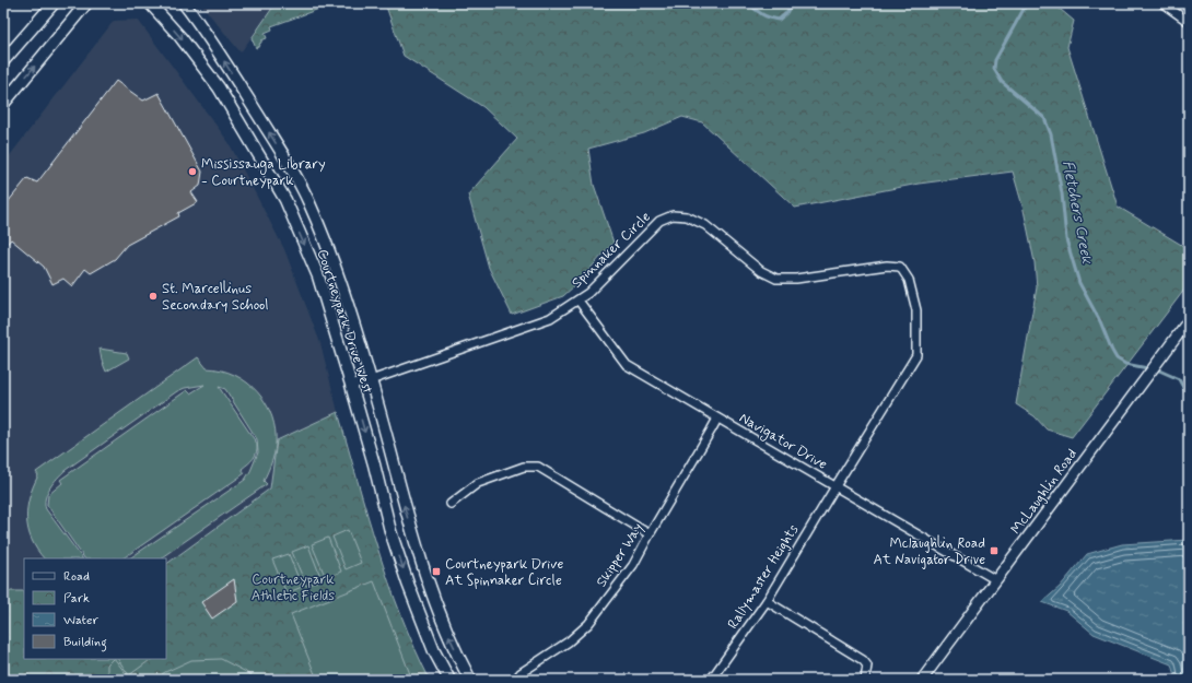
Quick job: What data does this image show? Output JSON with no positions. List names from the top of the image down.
{
  "streets": {
    "main road": ["Courtneypark Drive West"],
    "street": [
      "Spinnaker Circle",
      "Navigator Drive",
      "McLaughlin Road",
      "Skipper Way",
      "Rallymaster Heights"
    ]
  },
  "crossings": [
    ["Spinnaker Circle", "Courtneypark Drive West"],
    ["Spinnaker Circle", "Navigator Drive"],
    ["Spinnaker Circle", "Rallymaster Heights"],
    ["Navigator Drive", "McLaughlin Road"],
    ["Navigator Drive", "Skipper Way"],
    ["Navigator Drive", "Rallymaster Heights"]
  ],
  "water": ["Fletchers Creek"],
  "parks": ["Courtneypark Athletic Fields"],
  "places": {
    "other": ["Mississauga Library - Courtneypark", "St. Marcellinus Secondary School"],
    "transit": ["Mclaughlin Road At Navigator Drive", "Courtneypark Drive At Spinnaker Circle"]
  },
  "legend": [
    "Road",
    "Park",
    "Water",
    "Building"
  ]
}
